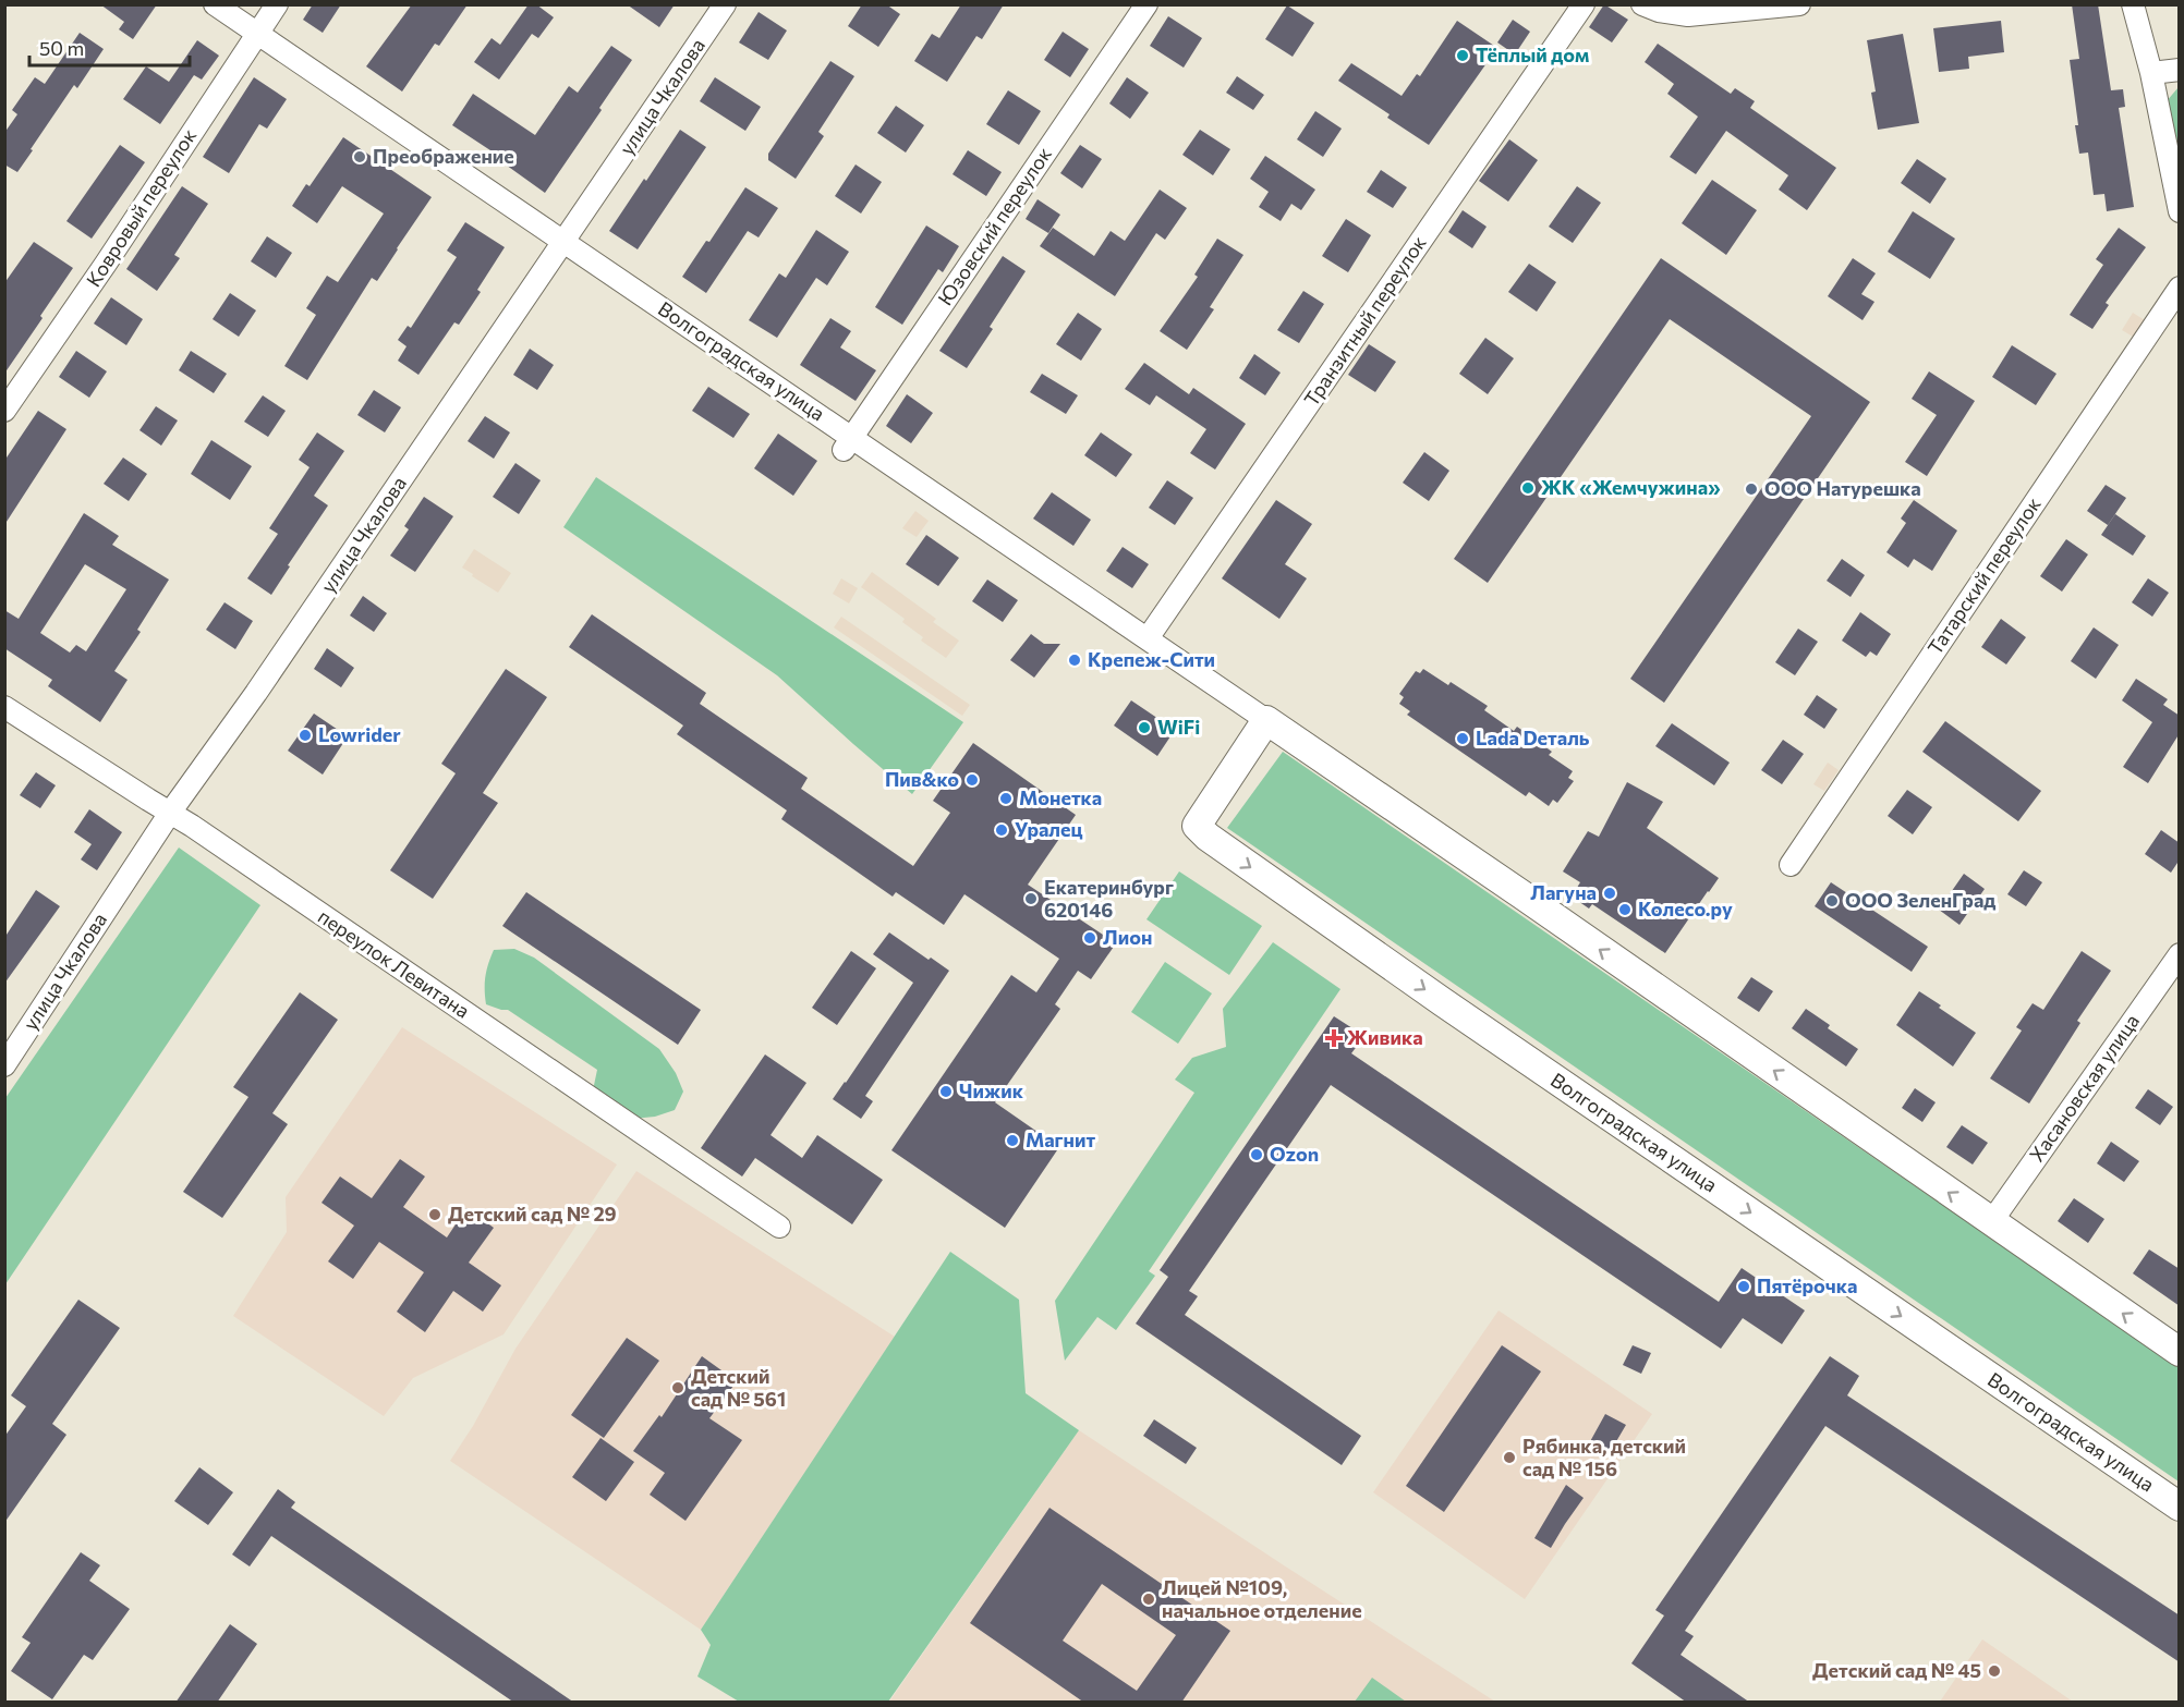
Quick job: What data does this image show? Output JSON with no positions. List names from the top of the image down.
{
  "streets": {
    "street": [
      "улица Чкалова",
      "Ковровый переулок",
      "Юзовский переулок",
      "Транзитный переулок",
      "Волгоградская улица",
      "Татарский переулок",
      "переулок Левитана",
      "Хасановская улица"
    ]
  },
  "crossings": [
    ["улица Чкалова", "Волгоградская улица"],
    ["улица Чкалова", "переулок Левитана"],
    ["Ковровый переулок", "Волгоградская улица"],
    ["Юзовский переулок", "Волгоградская улица"],
    ["Транзитный переулок", "Волгоградская улица"],
    ["Волгоградская улица", "Хасановская улица"]
  ],
  "places": {
    "other": [
      "Тёплый дом",
      "Преображение",
      "ЖК «Жемчужина»",
      "ООО Натурешка",
      "Крепеж-Сити",
      "WiFi",
      "Lowrider",
      "Lada Dеталь",
      "Пив&ко",
      "Монетка",
      "Уралец",
      "Лагуна",
      "Екатеринбург 620146",
      "ООО ЗеленГрад",
      "Колесо.ру",
      "Лион",
      "Чижик",
      "Магнит",
      "Ozon",
      "Детский сад № 29",
      "Пятёрочка",
      "Детский сад № 561",
      "Рябинка, детский сад № 156",
      "Лицей №109, начальное отделение",
      "Детский сад № 45"
    ],
    "health": ["Живика"]
  },
  "scale_bar": "50 m"
}
